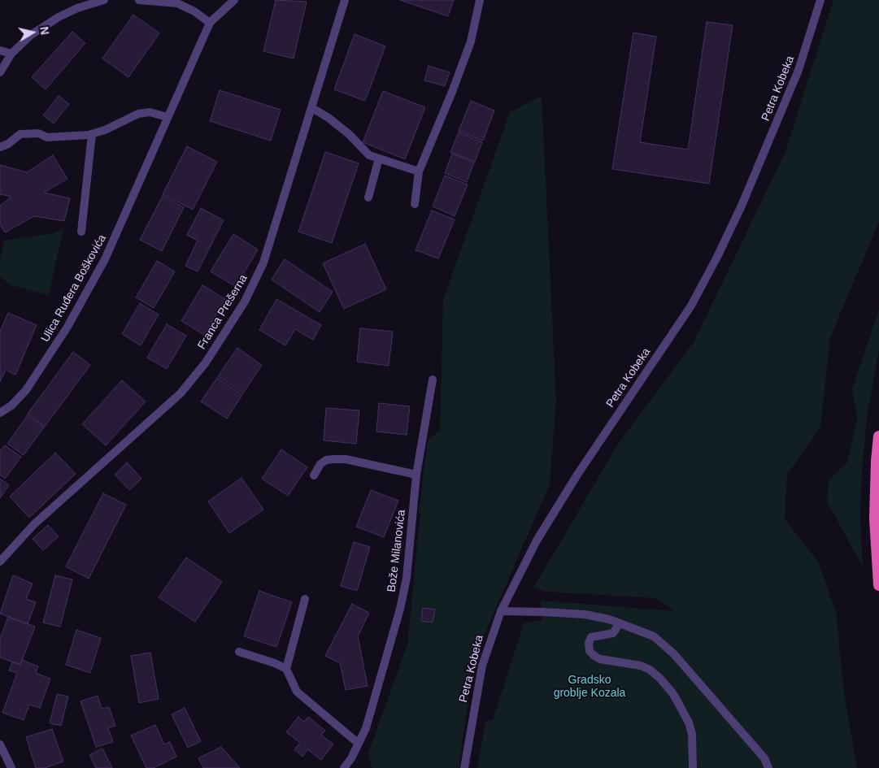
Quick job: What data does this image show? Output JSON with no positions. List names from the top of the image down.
{
  "streets": {
    "street": [
      "Petra Kobeka",
      "Ulica Ruđera Boškovića",
      "Franca Prešerna",
      "Bože Milanovića"
    ]
  },
  "parks": ["Gradsko groblje Kozala"],
  "north": "right"
}
